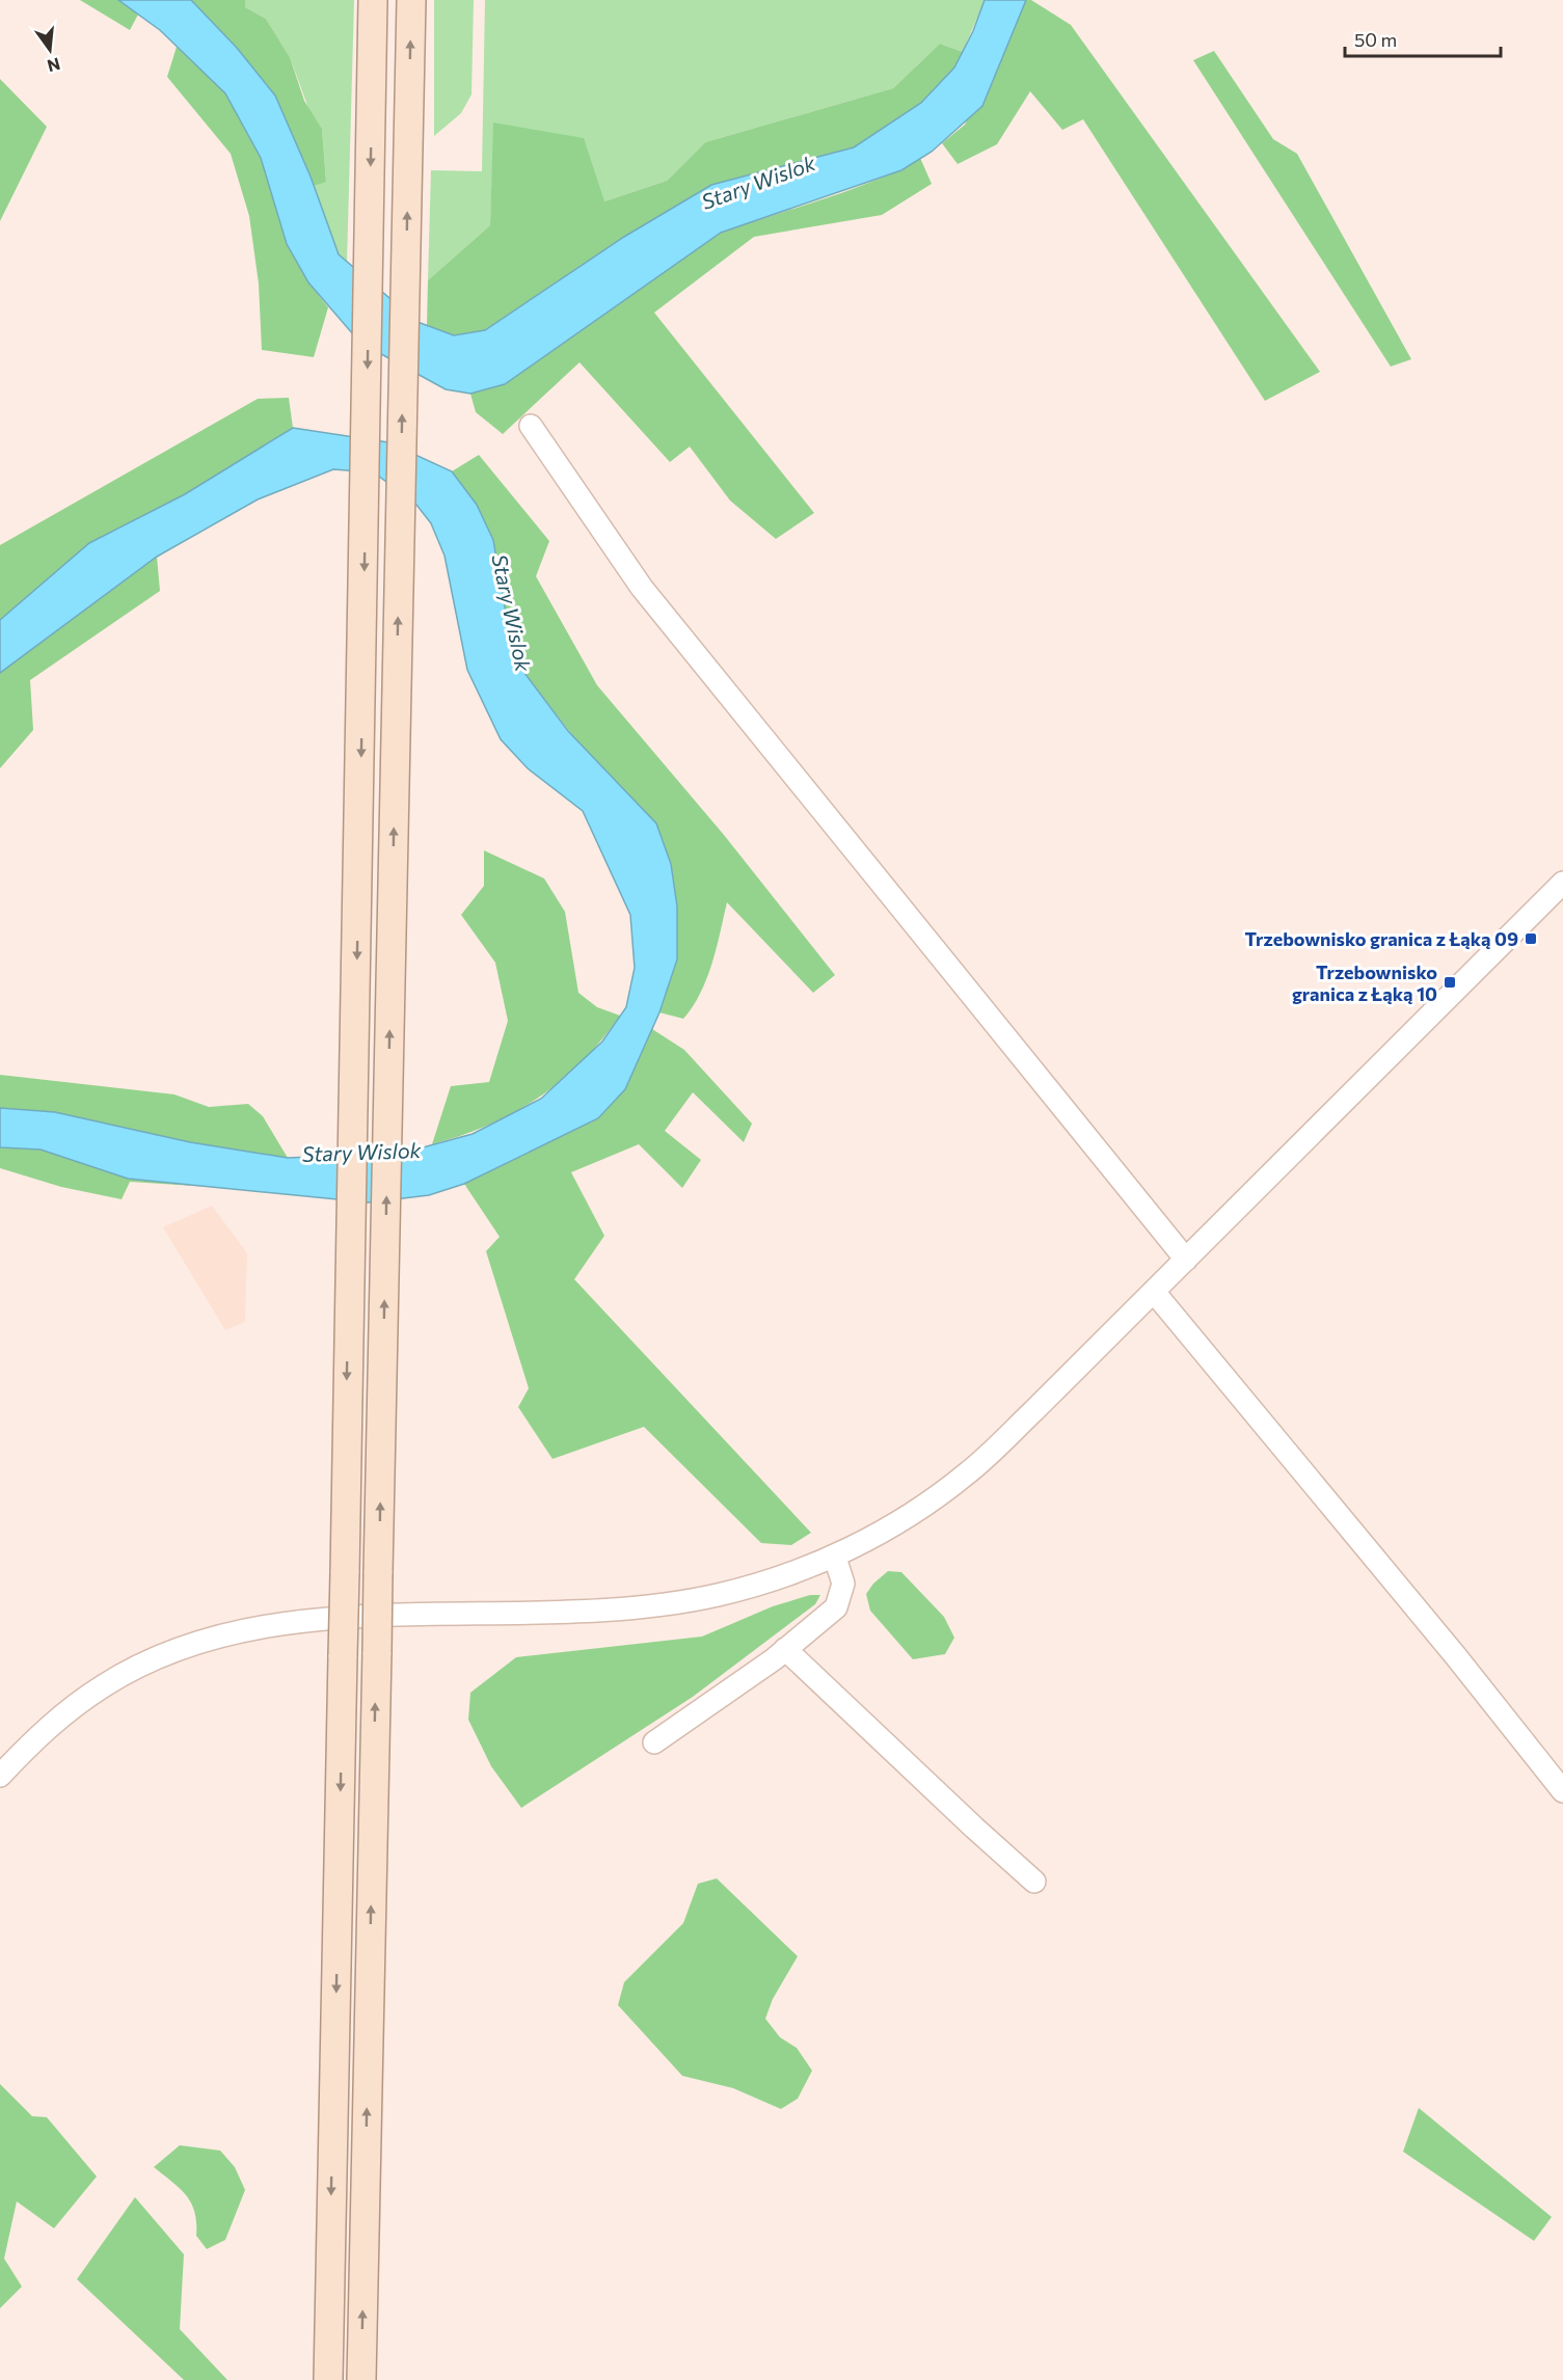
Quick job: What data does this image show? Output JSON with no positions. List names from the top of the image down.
{
  "water": ["Stary Wislok"],
  "places": {
    "transit": ["Trzebownisko granica z Łąką 09", "Trzebownisko granica z Łąką 10"]
  },
  "scale_bar": "50 m",
  "north": "bottom"
}
